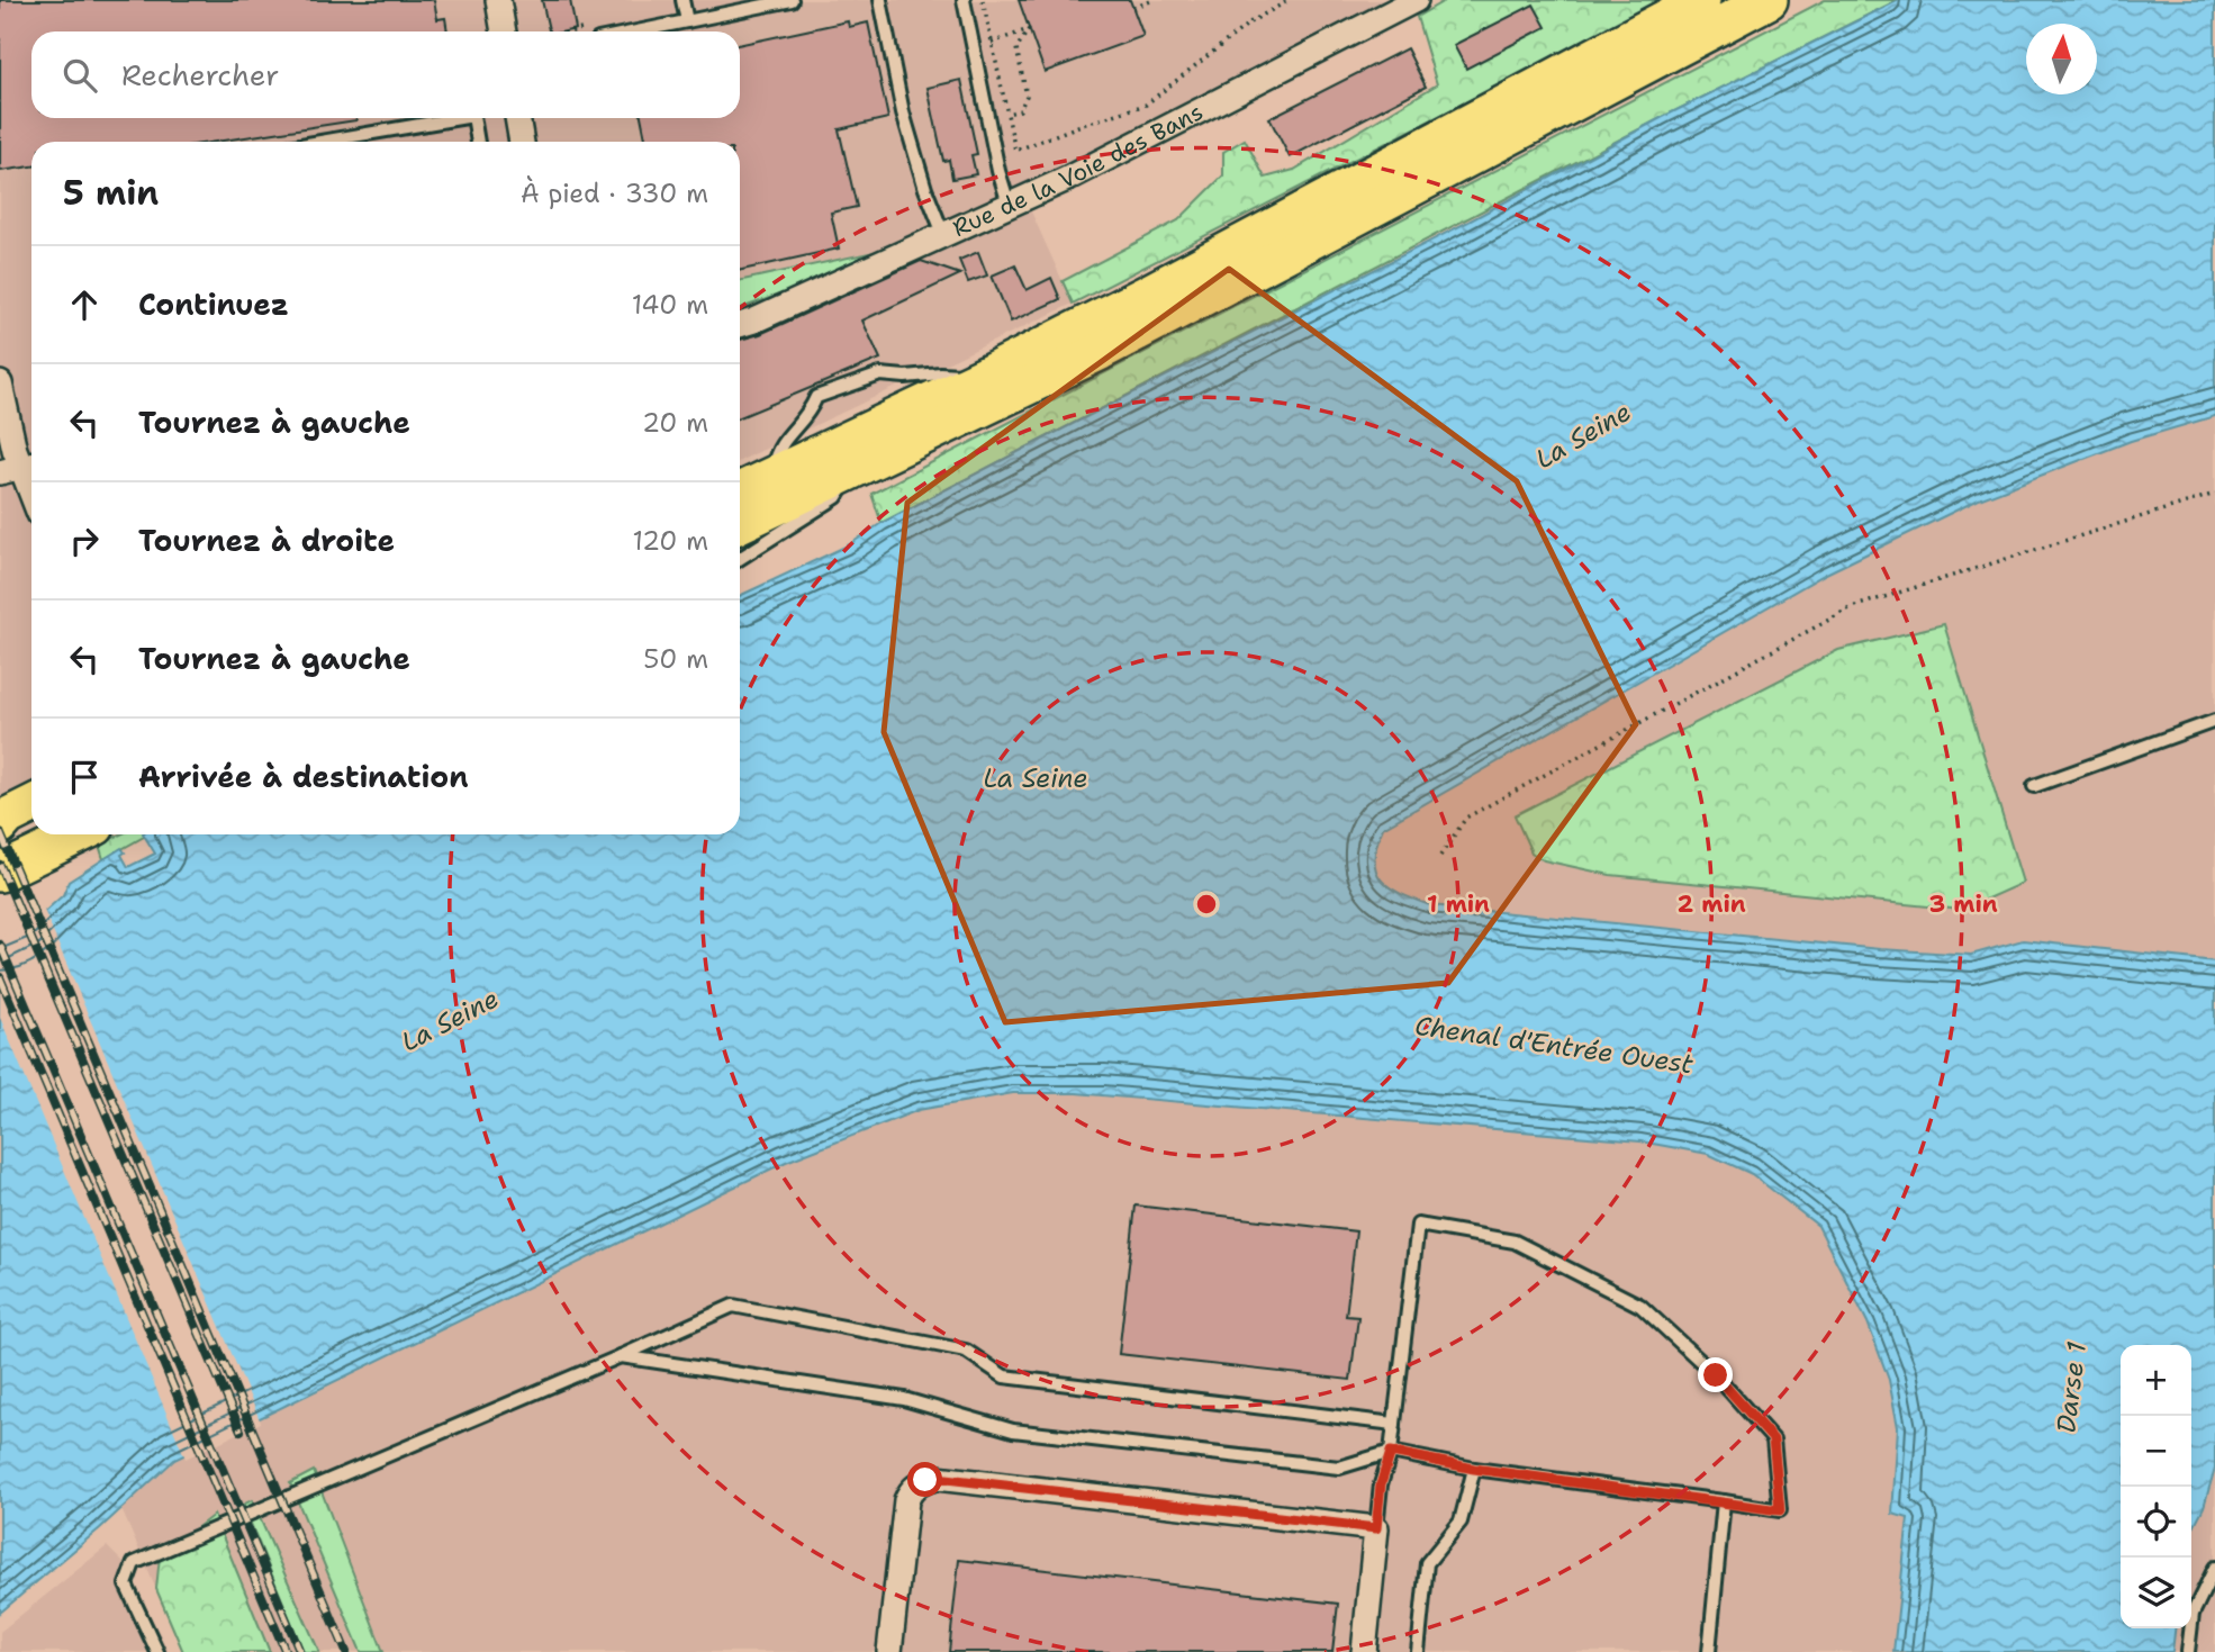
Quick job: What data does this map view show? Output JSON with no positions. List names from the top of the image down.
{
  "streets": {
    "street": ["Rue de la Voie des Bans"]
  },
  "water": ["La Seine", "Chenal d'Entrée Ouest", "Darse 1"],
  "north": "top",
  "page": {
    "search": "Rechercher",
    "heading": ["5 min", "À pied · 330 m"],
    "list": [
      ["Continuez", "140 m"],
      ["Tournez à gauche", "20 m"],
      ["Tournez à droite", "120 m"],
      ["Tournez à gauche", "50 m"],
      "Arrivée à destination"
    ],
    "map_buttons": ["+", "−"]
  },
  "rings": ["1 min", "2 min", "3 min"]
}
